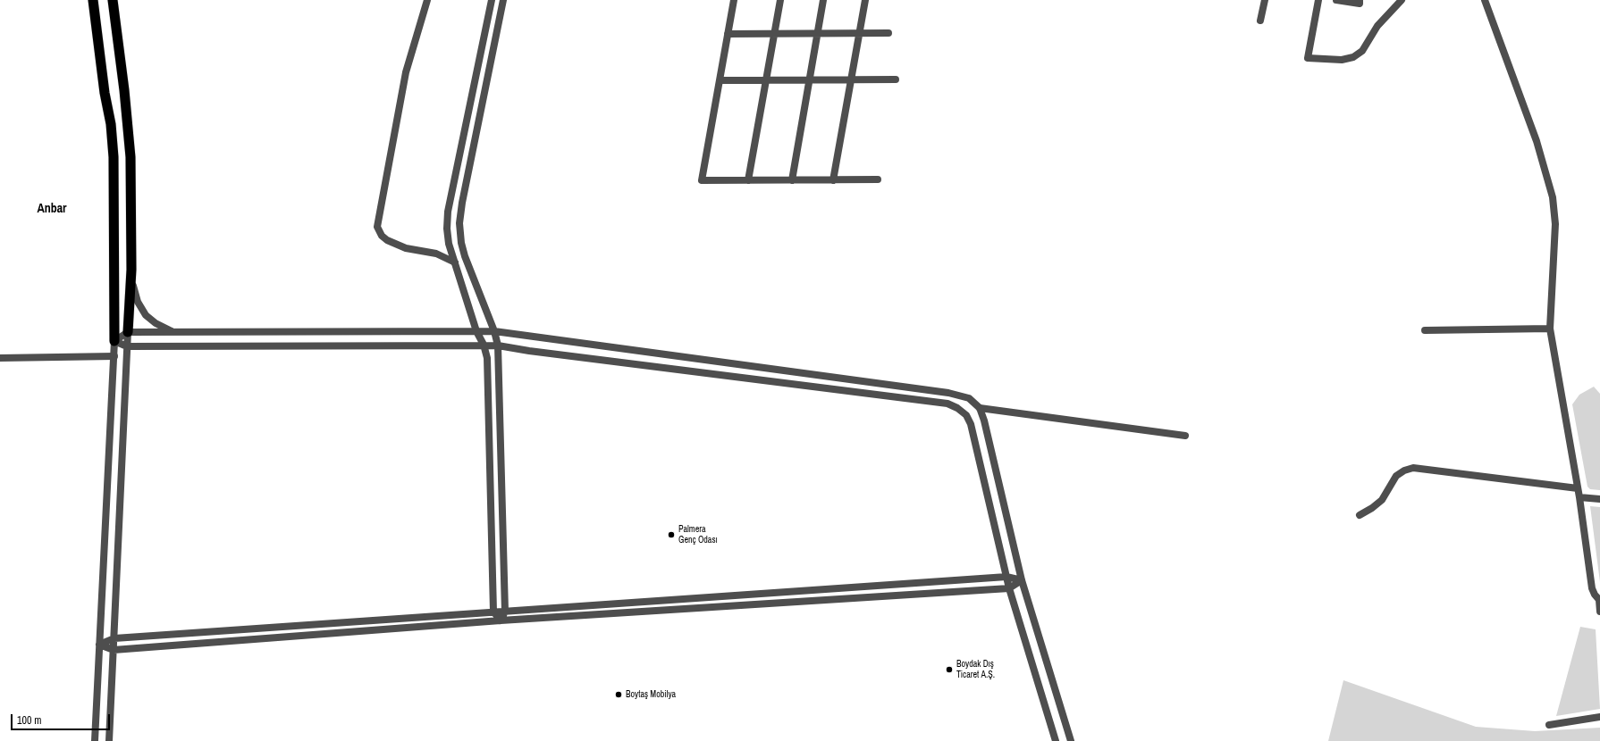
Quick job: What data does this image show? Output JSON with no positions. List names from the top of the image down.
{
  "districts": ["Anbar"],
  "places": ["Palmera Genç Odası", "Boydak Dış Ticaret A.Ş.", "Boytaş Mobilya"],
  "scale_bar": "100 m"
}
